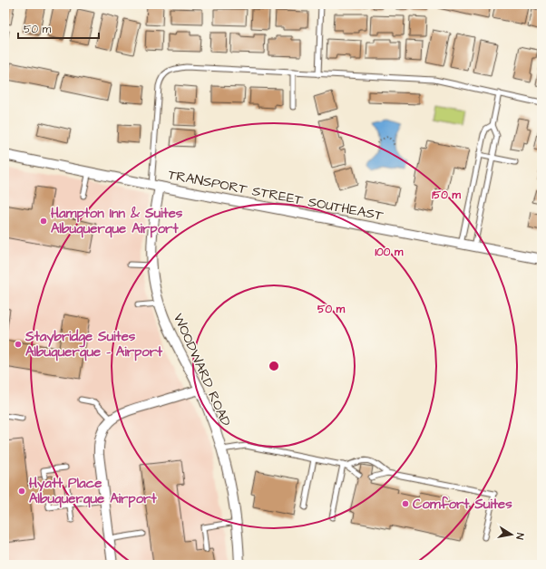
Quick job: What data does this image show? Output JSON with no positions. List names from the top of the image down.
{
  "streets": {
    "street": ["TRANSPORT STREET SOUTHEAST", "WOODWARD ROAD"]
  },
  "crossings": [
    ["TRANSPORT STREET SOUTHEAST", "WOODWARD ROAD"]
  ],
  "places": [
    "Hampton Inn & Suites Albuquerque Airport",
    "Staybridge Suites Albuquerque - Airport",
    "Hyatt Place Albuquerque Airport",
    "Comfort Suites"
  ],
  "scale_bar": "50 m",
  "north": "right",
  "rings": ["150 m", "100 m", "50 m"]
}
